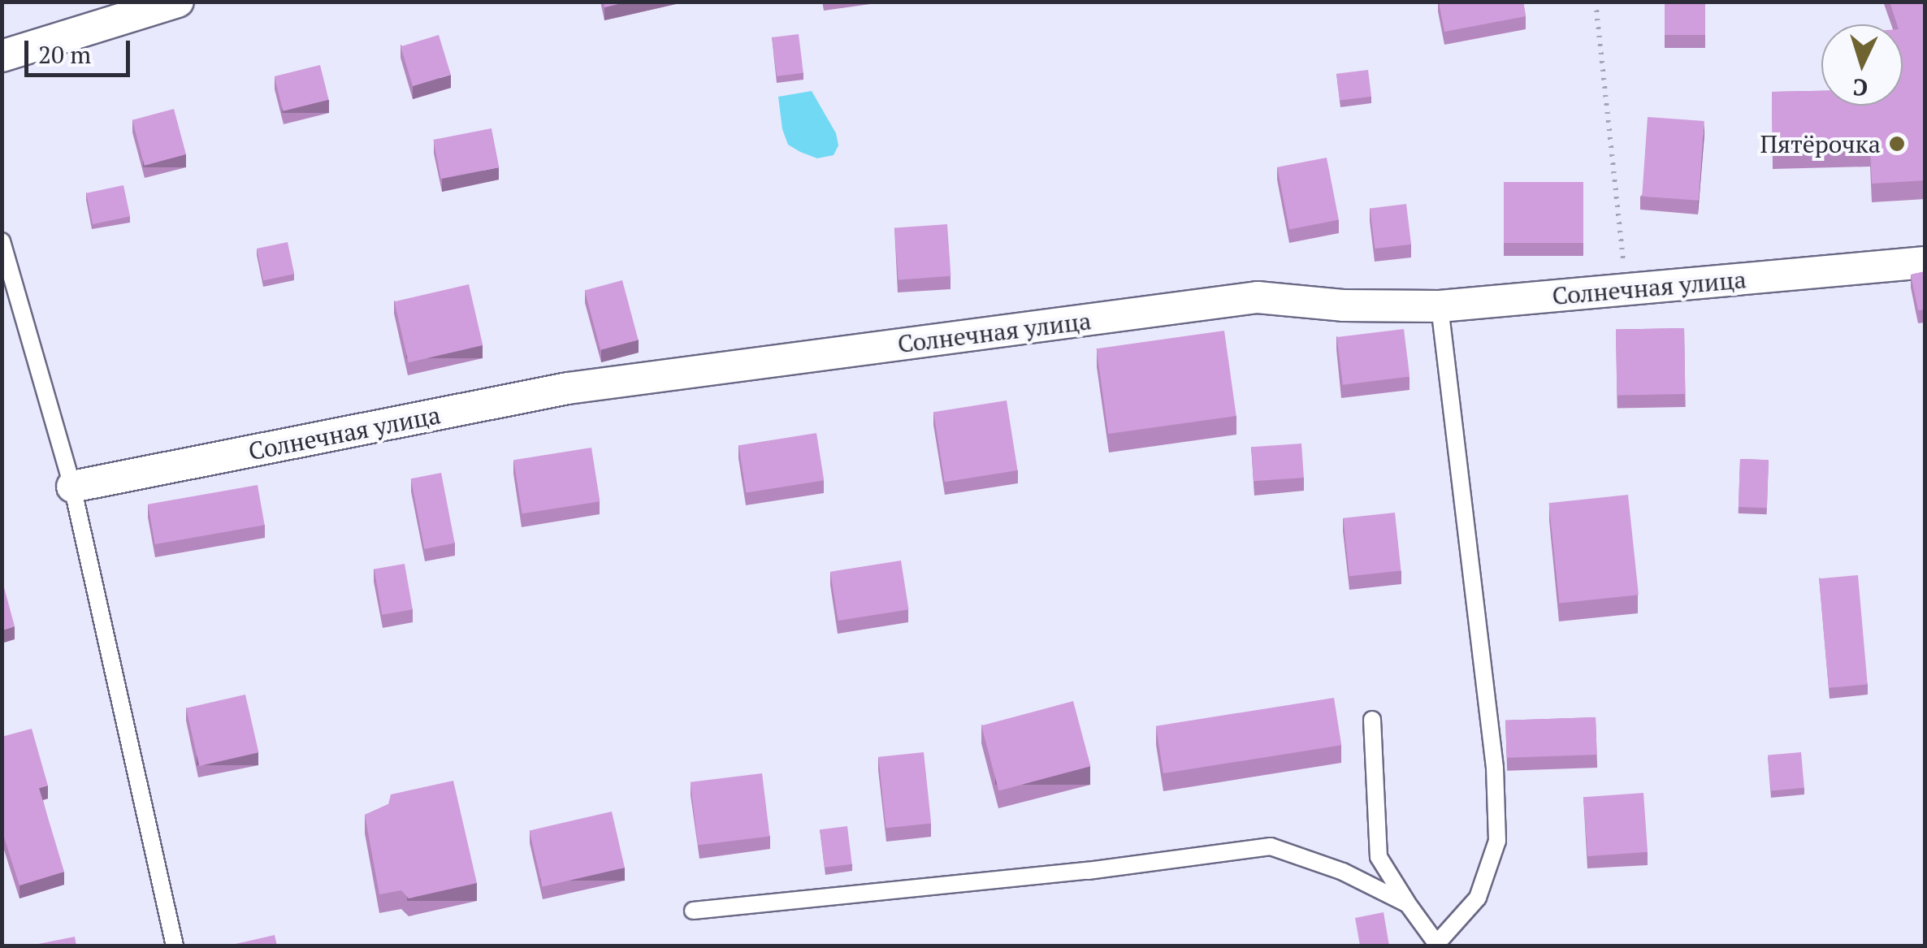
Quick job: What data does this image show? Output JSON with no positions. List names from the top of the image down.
{
  "streets": {
    "street": ["Солнечная улица"]
  },
  "places": ["Пятёрочка"],
  "scale_bar": "20 m",
  "north": "bottom"
}
